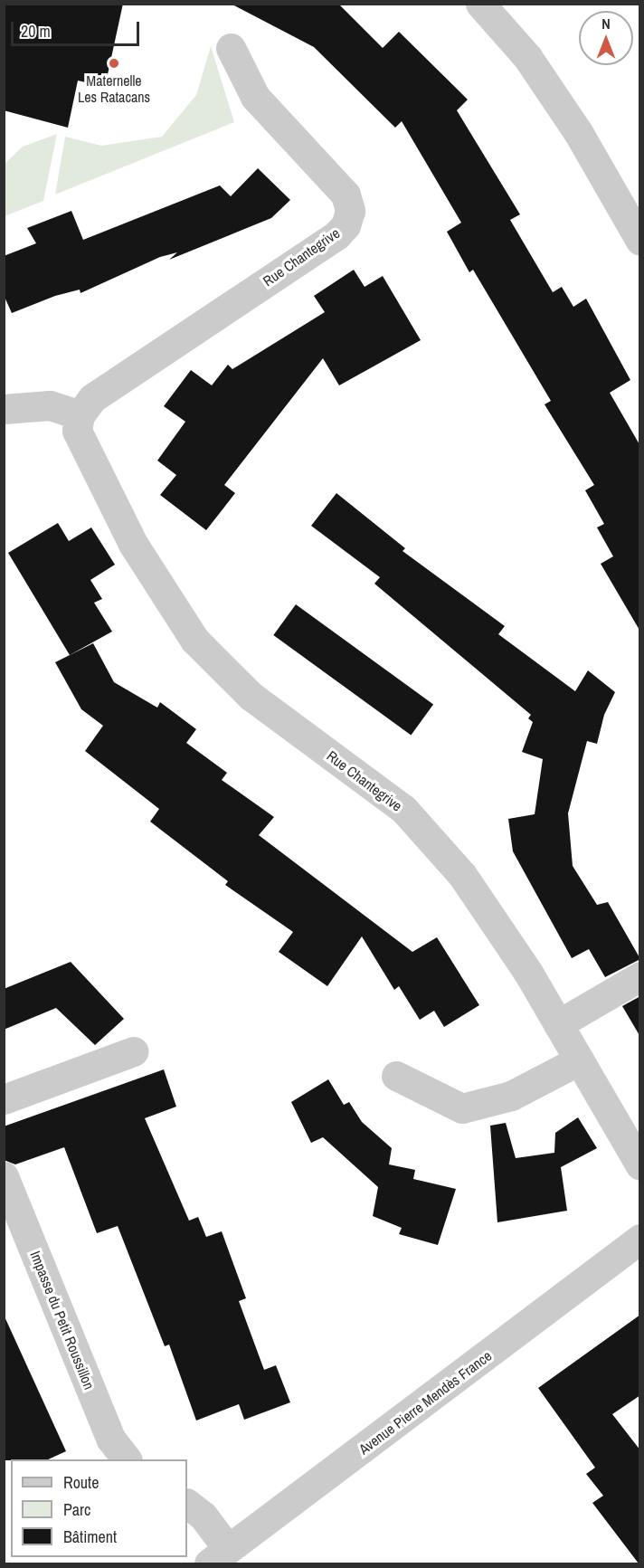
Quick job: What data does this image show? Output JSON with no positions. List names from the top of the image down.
{
  "streets": {
    "street": ["Rue Chantegrive", "Impasse du Petit Roussillon", "Avenue Pierre Mendès France"]
  },
  "places": ["Maternelle Les Ratacans"],
  "legend": ["Route", "Parc", "Bâtiment"],
  "scale_bar": "20 m",
  "north": "top"
}
